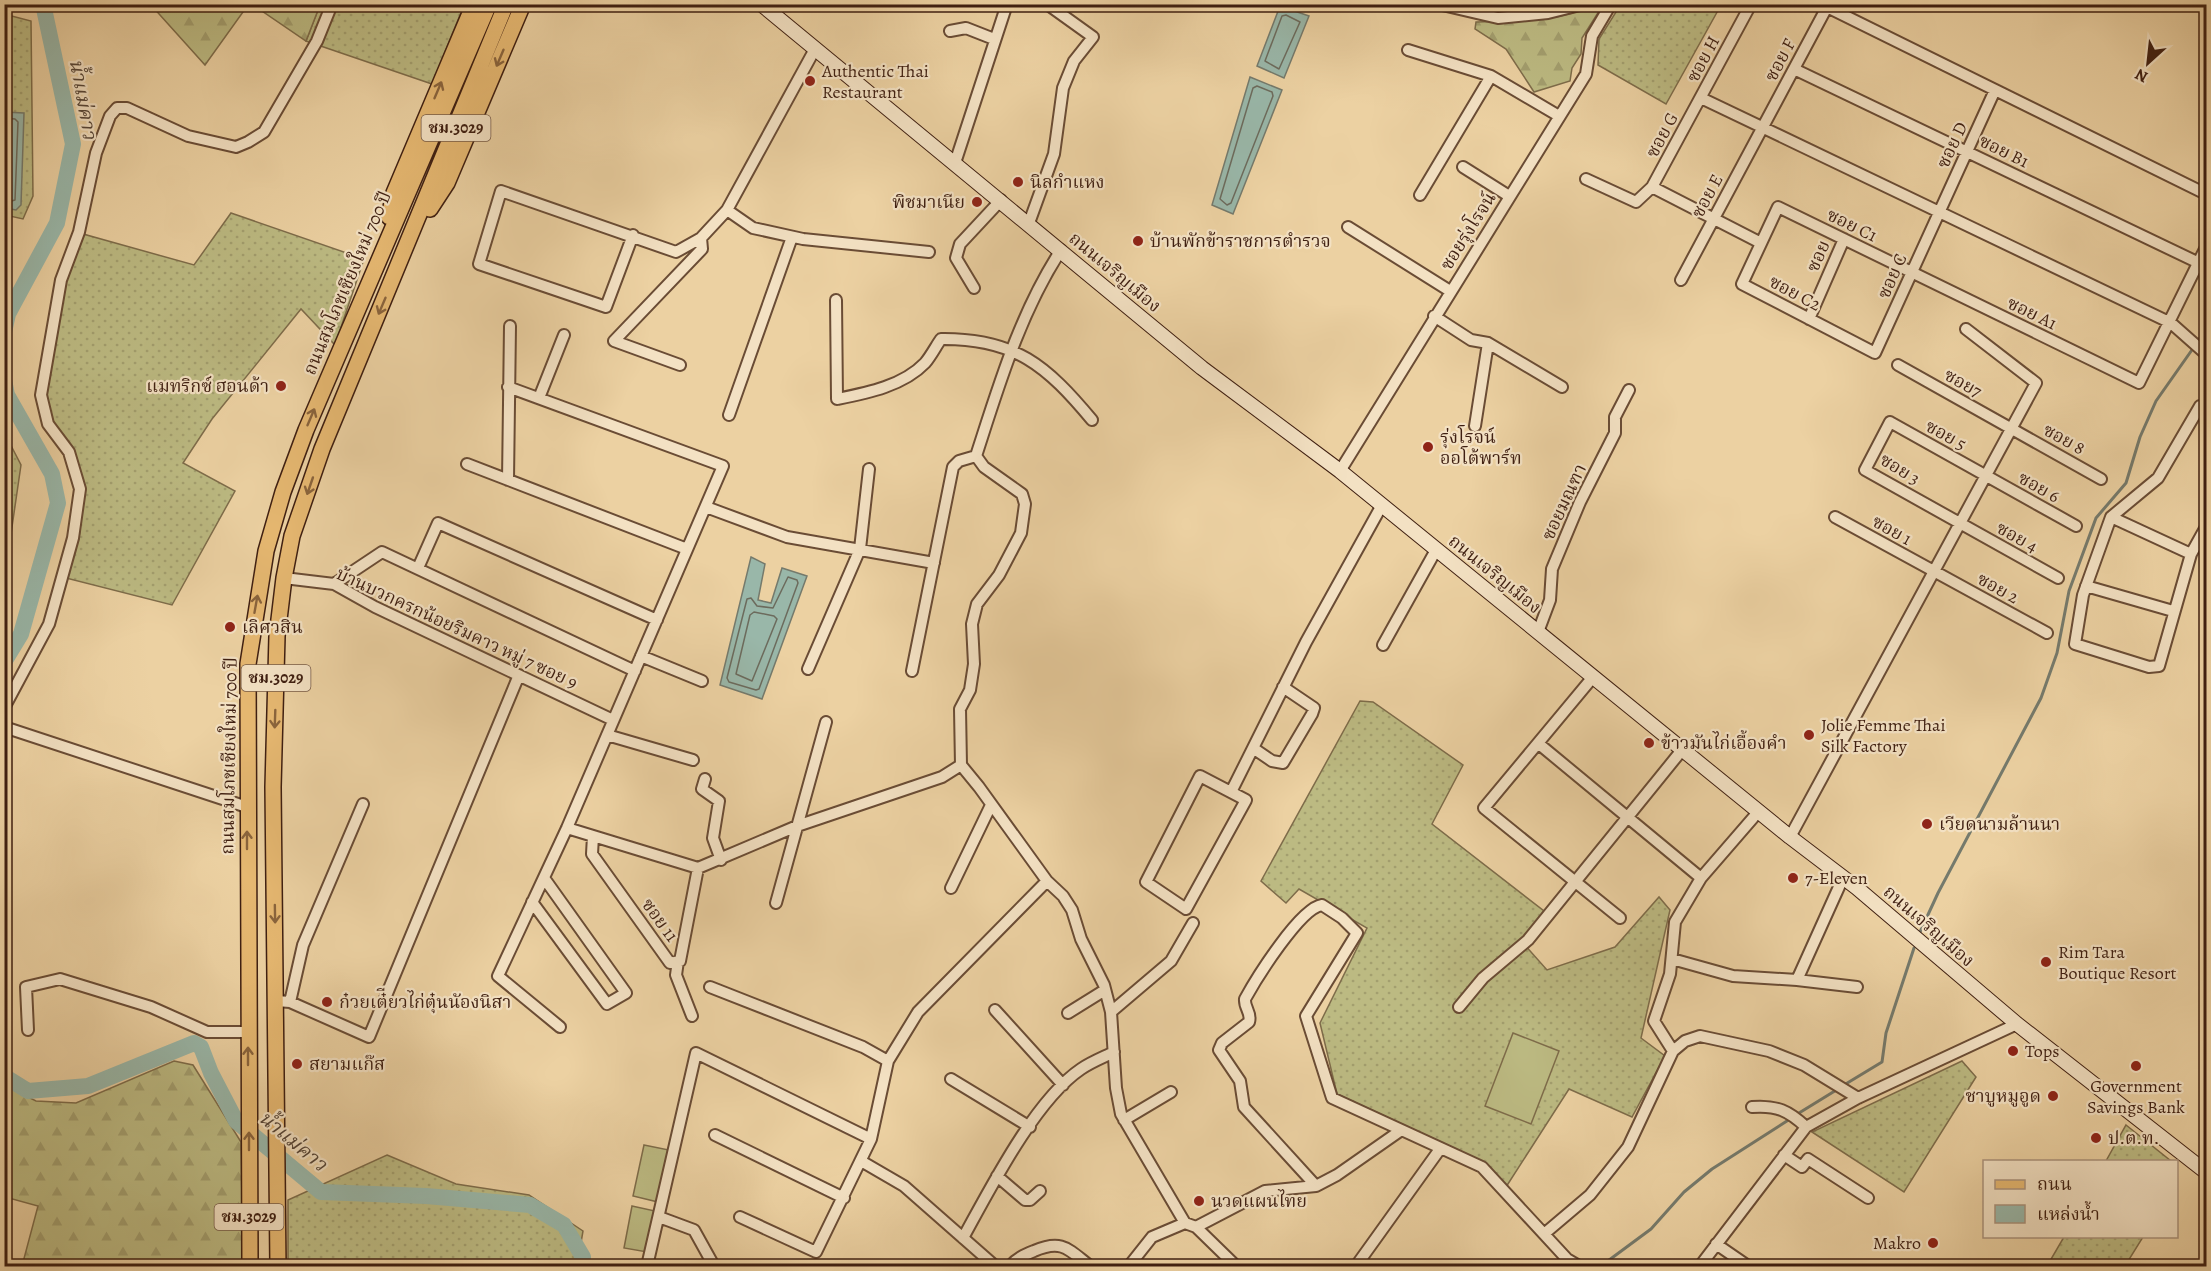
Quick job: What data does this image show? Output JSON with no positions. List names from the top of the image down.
{
  "streets": {
    "main road": ["ชม.3029", "ถนนเจริญเมือง", "ถนนสมโภชเชียงใหม่ 700 ปี"],
    "street": [
      "ซอย H",
      "ซอย F",
      "ซอย G",
      "ซอย D",
      "ซอย B1",
      "ซอย E",
      "ซอย C1",
      "ซอยรุ่งโรจน์",
      "ซอย",
      "ซอย C",
      "ซอย C2",
      "ซอย A1",
      "ซอย7",
      "ซอย 5",
      "ซอย 8",
      "ซอย 3",
      "ซอย 6",
      "ซอยมณฑา",
      "ซอย 1",
      "ซอย 4",
      "ซอย 2",
      "บ้านบวกครกน้อยริมคาว หมู่ 7 ซอย 9",
      "ซอย 11"
    ]
  },
  "crossings": [
    ["ซอย H", "ซอย G"],
    ["ซอย F", "ซอย B1"],
    ["ซอย F", "ซอย E"],
    ["ชม.3029", "บ้านบวกครกน้อยริมคาว หมู่ 7 ซอย 9"],
    ["ซอย D", "ซอย B1"],
    ["ซอย D", "ซอย C"],
    ["ซอย C1", "ซอย"],
    ["ซอย C1", "ซอย C"],
    ["ซอย C1", "ซอย C2"],
    ["ซอย C1", "ซอย A1"],
    ["ซอยรุ่งโรจน์", "ถนนเจริญเมือง"],
    ["ซอย", "ซอย C2"],
    ["ถนนเจริญเมือง", "ซอยมณฑา"],
    ["ซอย C", "ซอย C2"],
    ["ซอย C", "ซอย A1"],
    ["ซอย7", "ซอย 8"],
    ["ซอย 5", "ซอย 3"],
    ["ซอย 5", "ซอย 6"],
    ["ซอย 3", "ซอย 4"],
    ["ซอย 1", "ซอย 2"]
  ],
  "water": ["น้ำแม่คาว"],
  "places": [
    "Authentic Thai Restaurant",
    "นิลกําแหง",
    "พิชมาเนีย",
    "บ้านพักข้าราชการตำรวจ",
    "แมทริกซ์ ฮอนด้า",
    "รุ่งโรจน์ ออโต้พาร์ท",
    "เลิศวสิน",
    "Jolie Femme Thai Silk Factory",
    "ข้าวมันไก่เอื้องคํา",
    "เวียดนามล้านนา",
    "7-Eleven",
    "Rim Tara Boutique Resort",
    "ก๋วยเต๋ียวไก่ตุ๋นนัองนิสา",
    "Tops",
    "สยามแก๊ส",
    "Government Savings Bank",
    "ชาบูหมูอูด",
    "ป.ต.ท.",
    "นวดแผนไทย",
    "Makro"
  ],
  "legend": ["ถนน", "แหล่งน้ำ"],
  "north": "bottom left"
}
